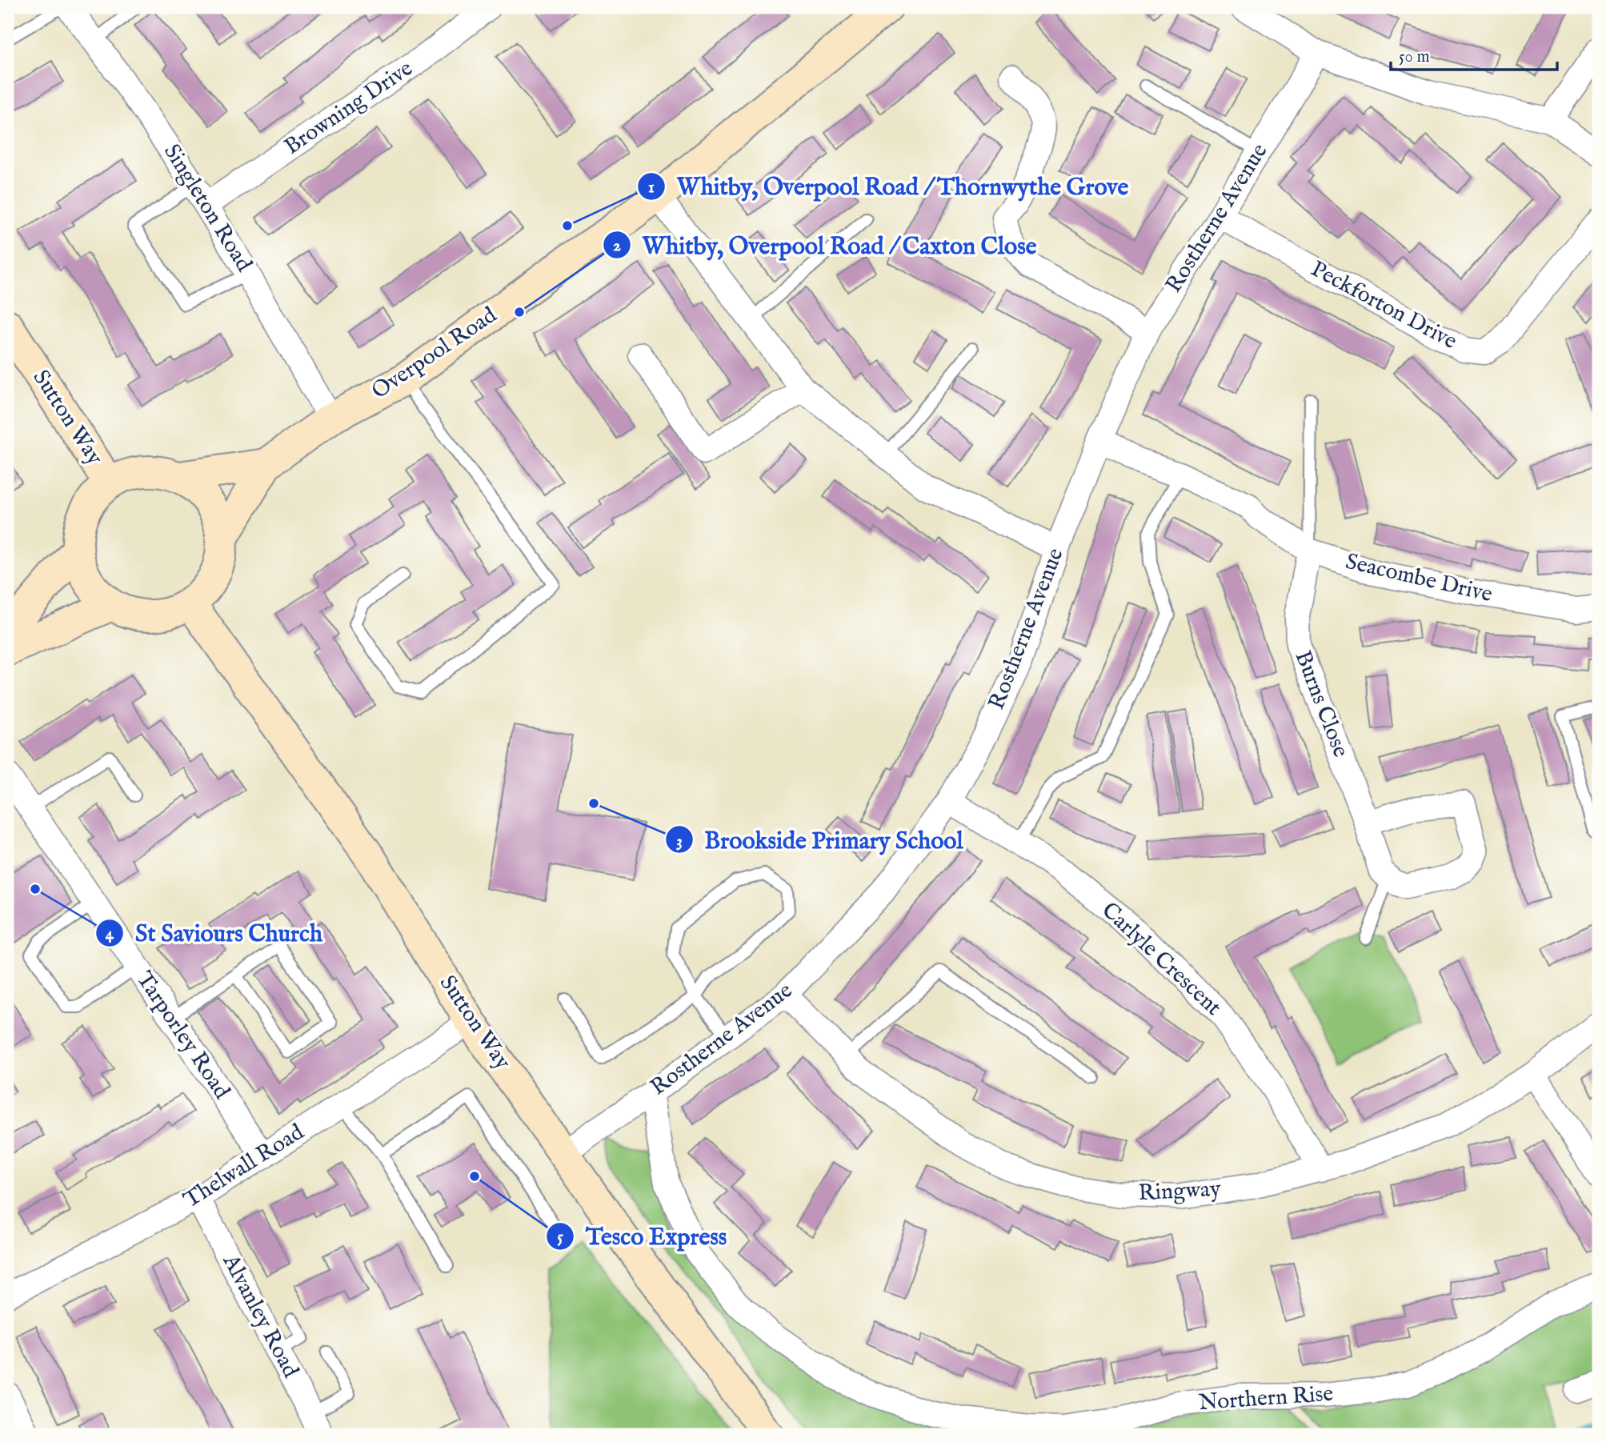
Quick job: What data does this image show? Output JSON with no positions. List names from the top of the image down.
{
  "streets": {
    "main road": ["Overpool Road", "Sutton Way"],
    "street": [
      "Browning Drive",
      "Singleton Road",
      "Rostherne Avenue",
      "Peckforton Drive",
      "Seacombe Drive",
      "Burns Close",
      "Carlyle Crescent",
      "Tarporley Road",
      "Thelwall Road",
      "Ringway",
      "Alvanley Road",
      "Northern Rise"
    ]
  },
  "crossings": [
    ["Browning Drive", "Singleton Road"],
    ["Singleton Road", "Overpool Road"],
    ["Rostherne Avenue", "Peckforton Drive"],
    ["Rostherne Avenue", "Sutton Way"],
    ["Rostherne Avenue", "Seacombe Drive"],
    ["Rostherne Avenue", "Carlyle Crescent"],
    ["Rostherne Avenue", "Ringway"],
    ["Rostherne Avenue", "Northern Rise"],
    ["Overpool Road", "Sutton Way"],
    ["Sutton Way", "Thelwall Road"],
    ["Seacombe Drive", "Burns Close"],
    ["Carlyle Crescent", "Ringway"],
    ["Tarporley Road", "Thelwall Road"],
    ["Thelwall Road", "Alvanley Road"]
  ],
  "places": [
    "Whitby, Overpool Road / Thornwythe Grove",
    "Whitby, Overpool Road / Caxton Close",
    "Brookside Primary School",
    "St Saviours Church",
    "Tesco Express"
  ],
  "scale_bar": "50 m"
}
